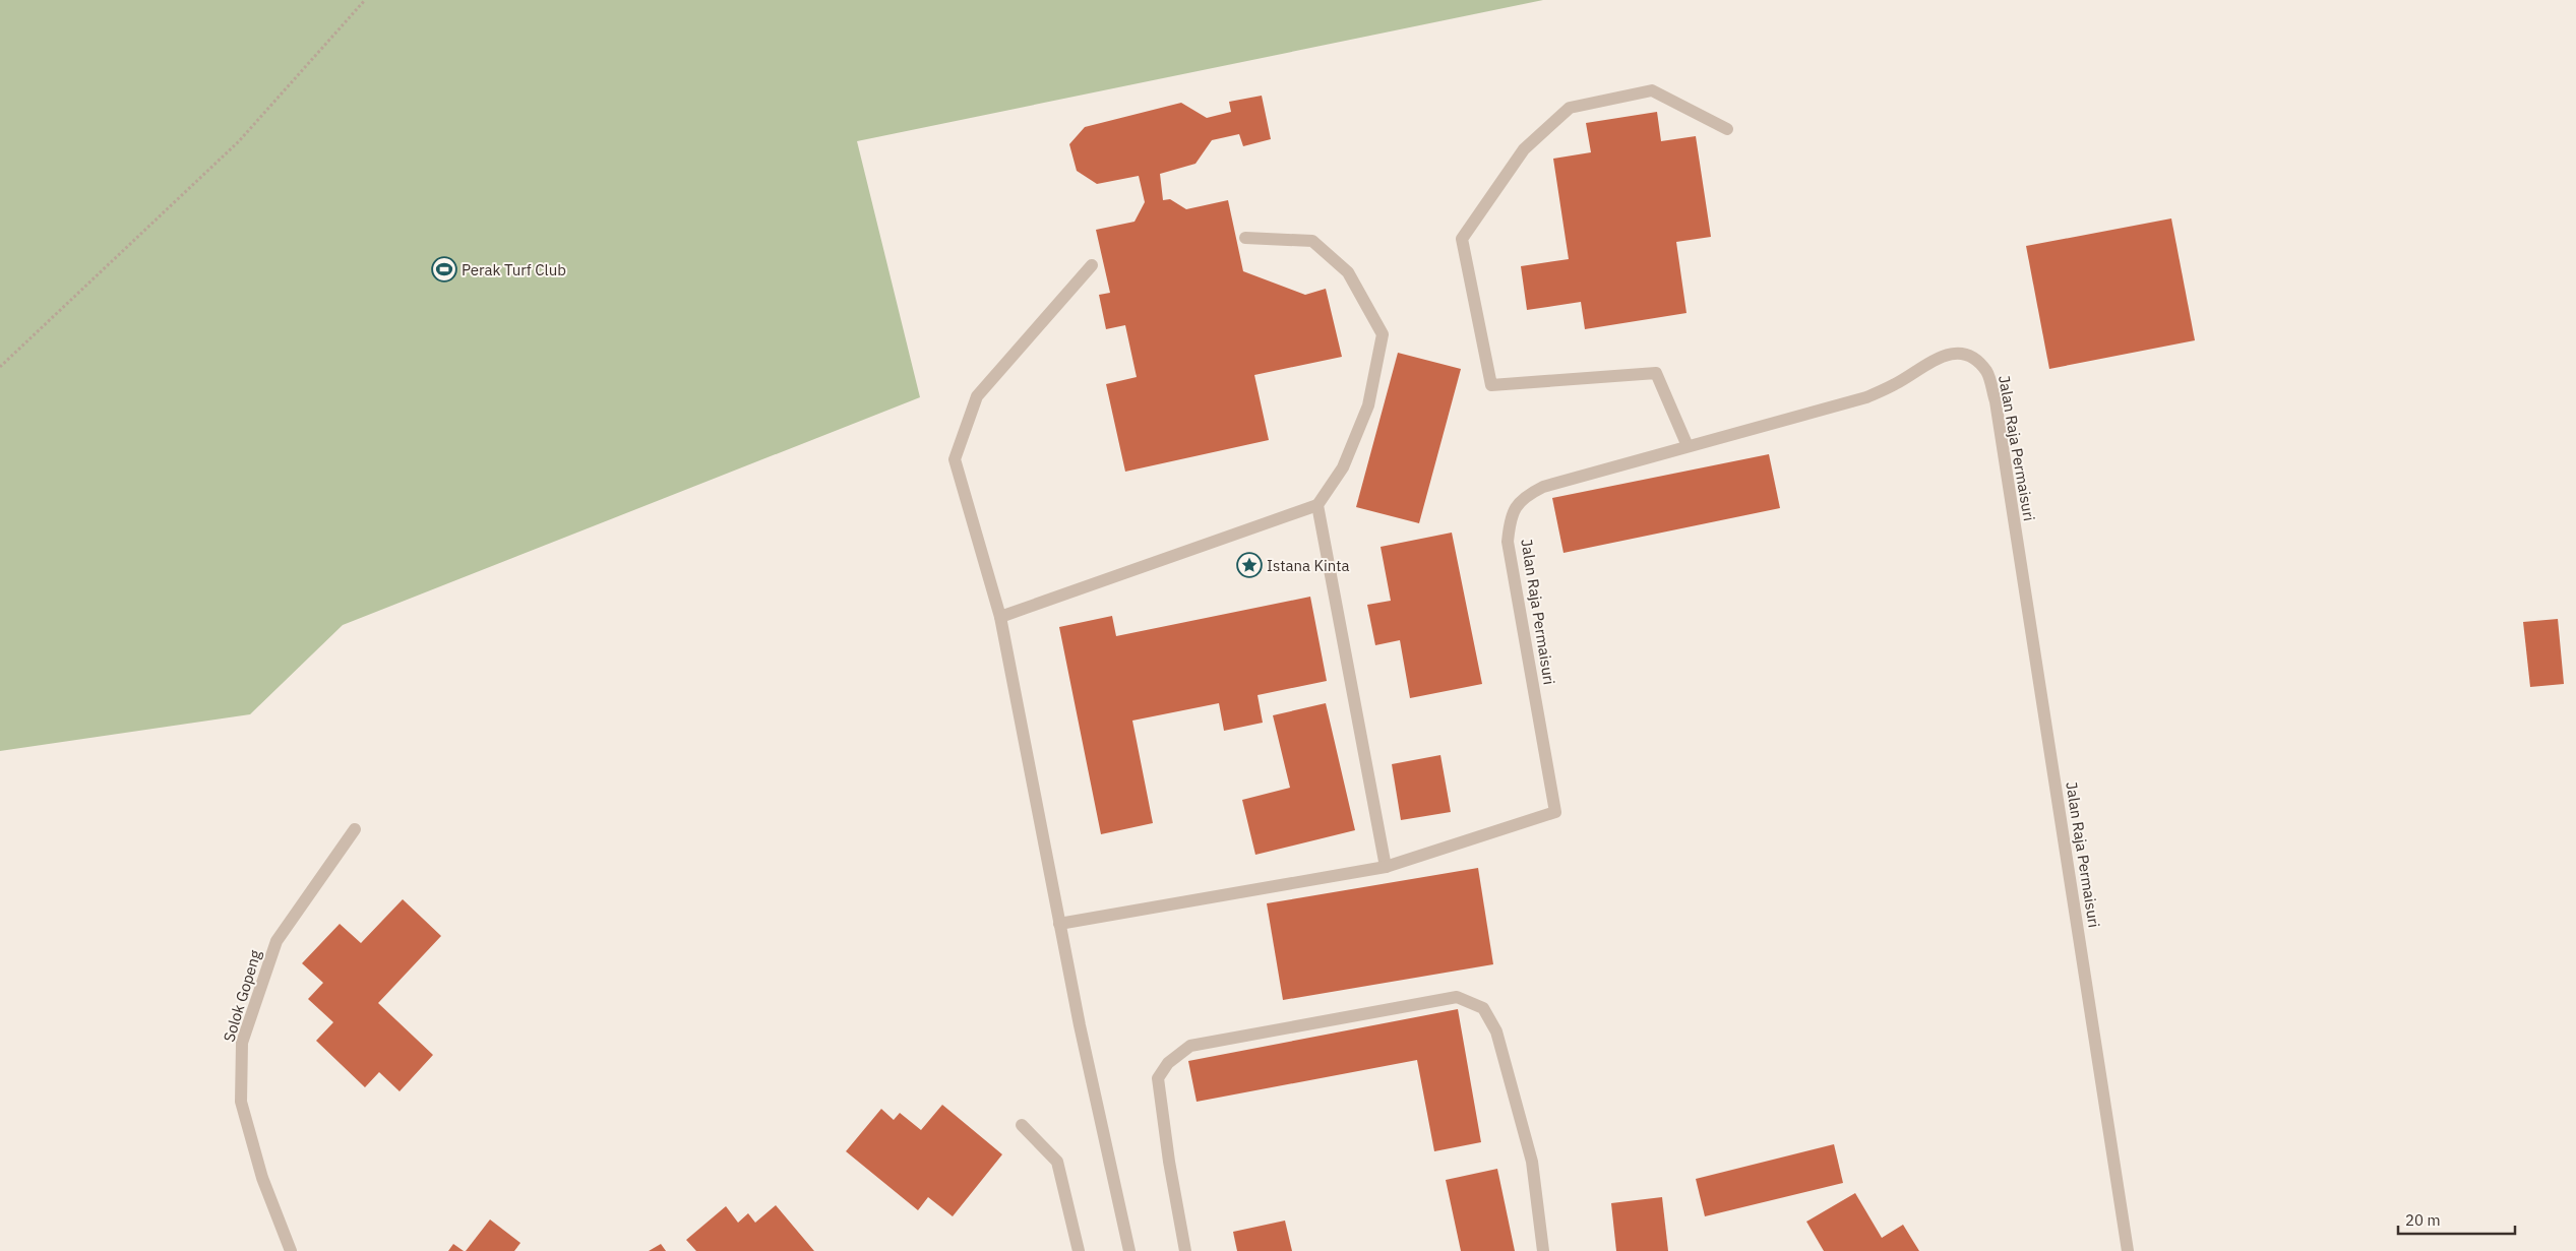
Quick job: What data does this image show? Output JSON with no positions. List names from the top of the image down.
{
  "streets": {
    "street": ["Jalan Raja Permaisuri", "Solok Gopeng"]
  },
  "places": {
    "sports": ["Perak Turf Club"],
    "place": ["Istana Kinta"]
  },
  "scale_bar": "20 m"
}
